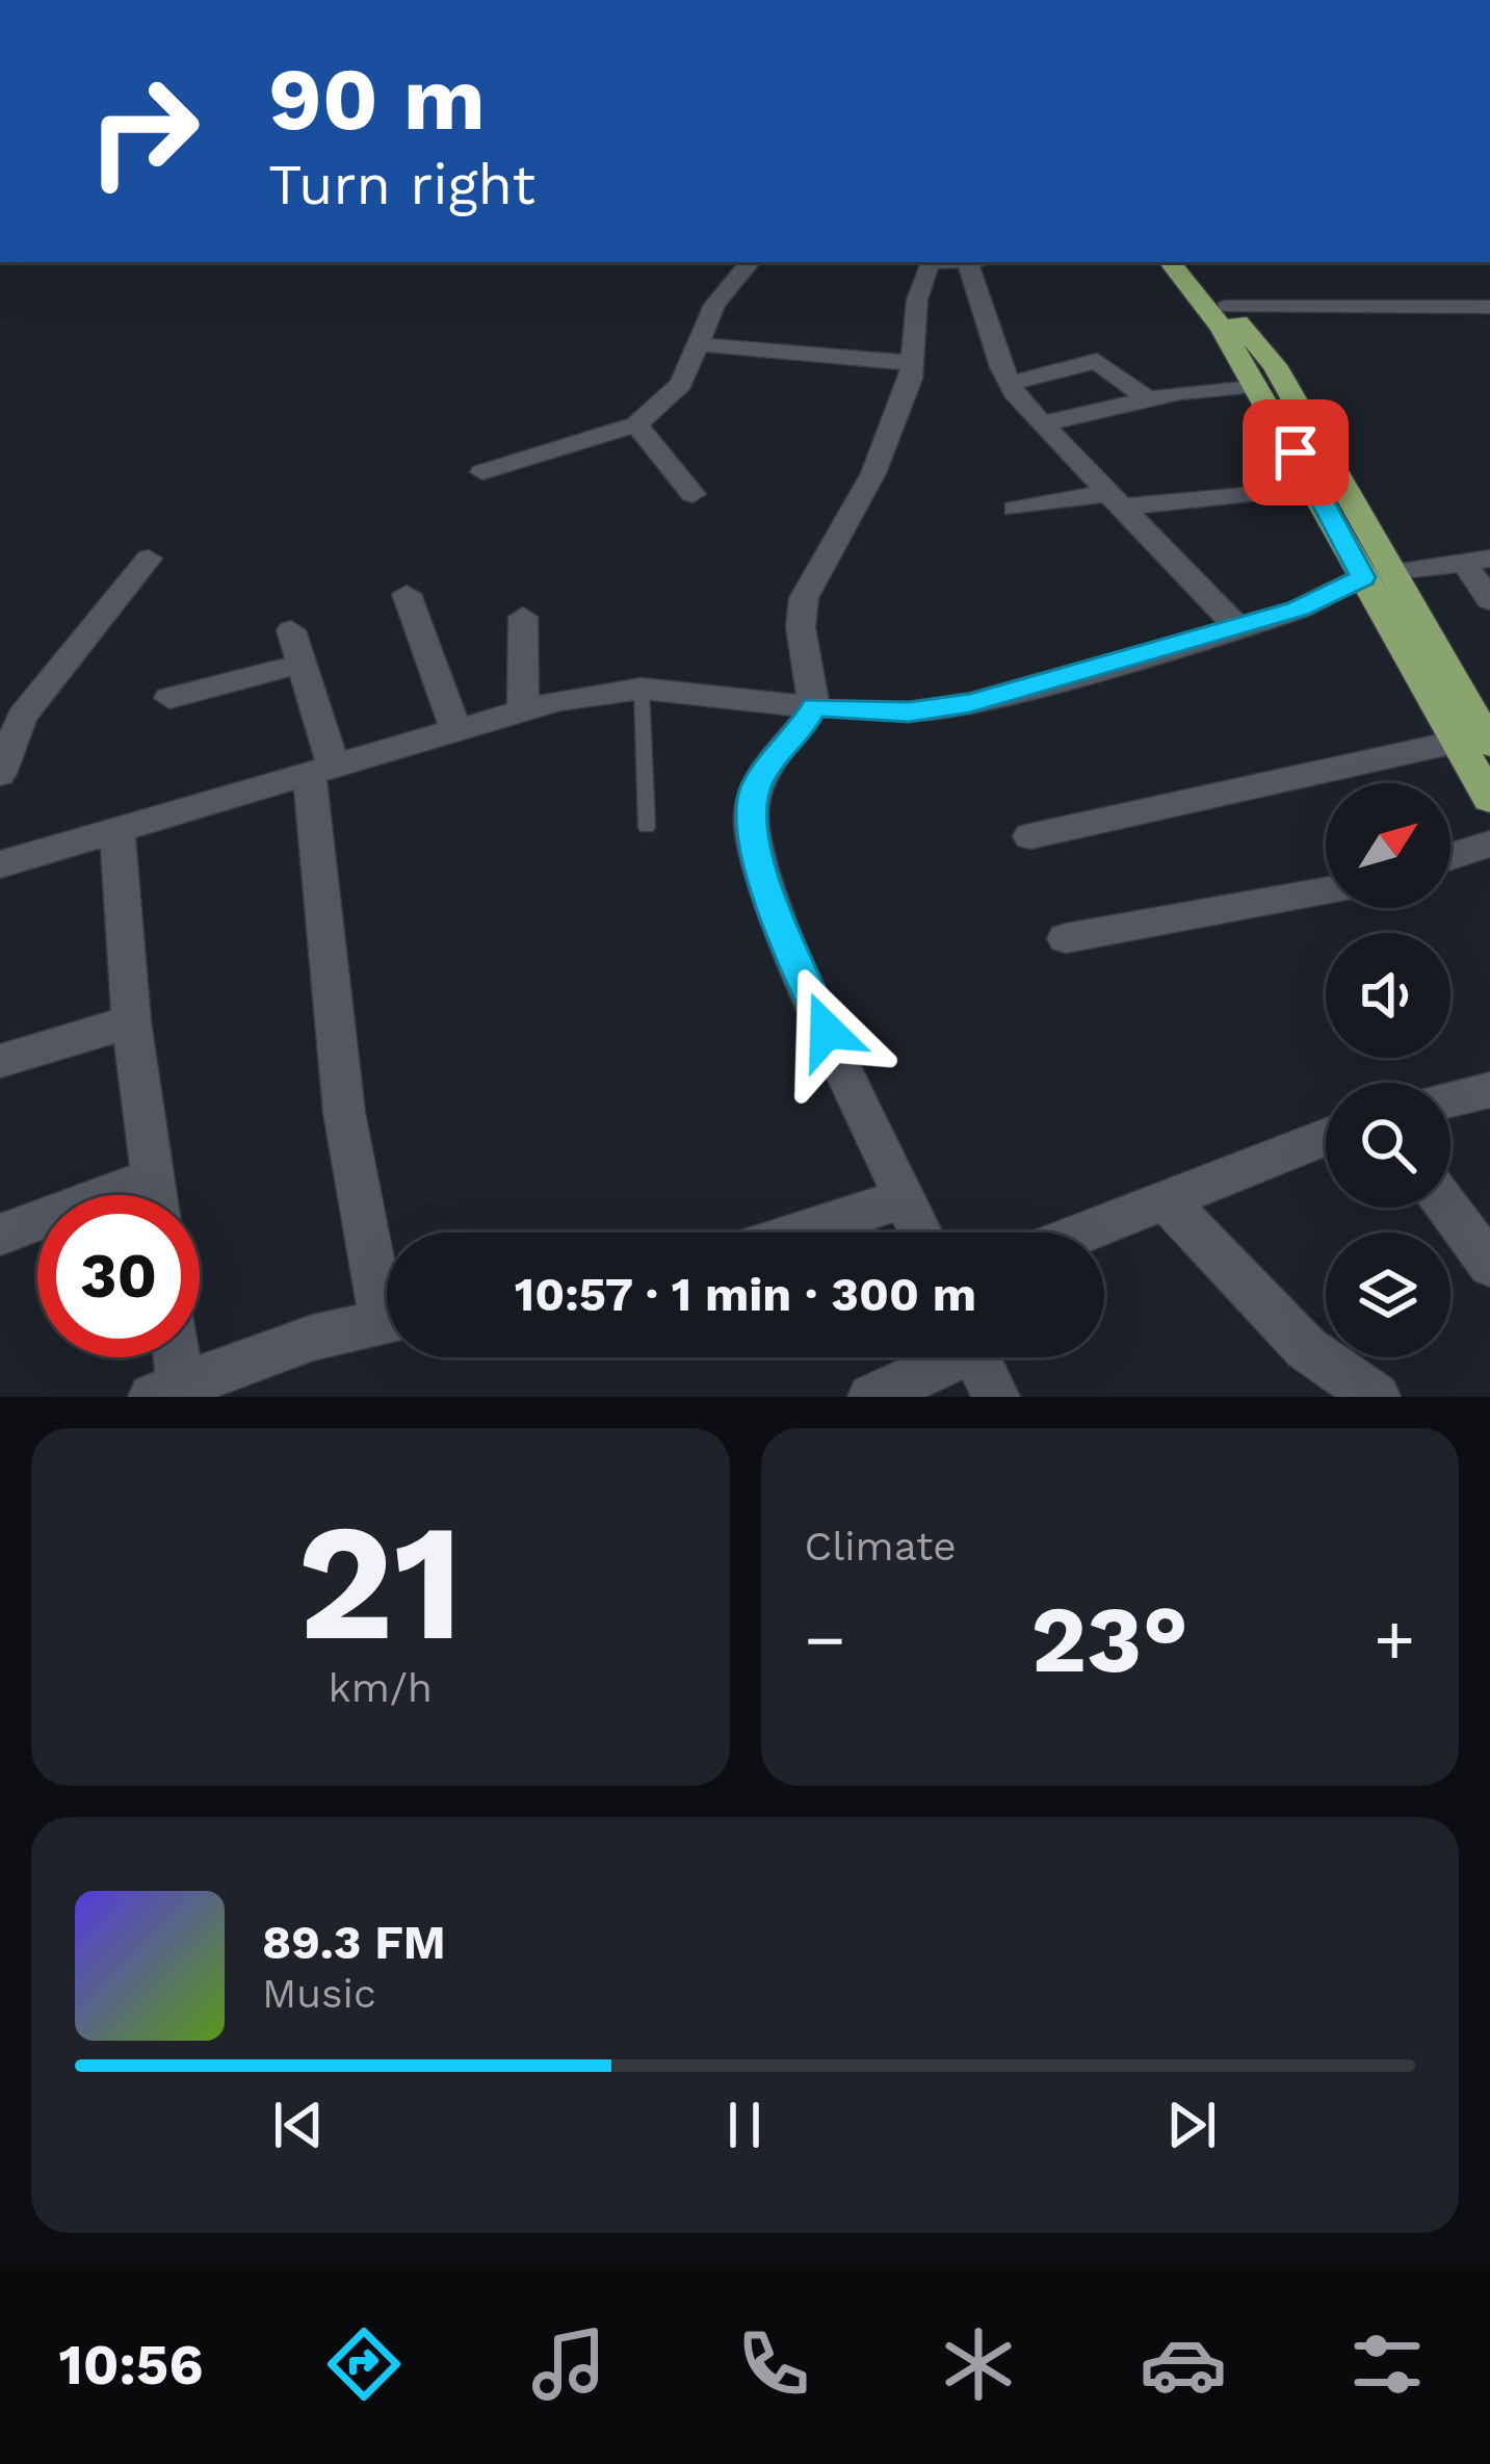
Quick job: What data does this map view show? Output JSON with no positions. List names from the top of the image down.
{
  "north": "top right",
  "page": {
    "turn": ["90 m", "Turn right"],
    "limit": "30",
    "trip": "10:57 · 1 min · 300 m",
    "tile": [
      ["21", "km/h"],
      "Climate"
    ],
    "heat": ["−", "23°", "+"],
    "song": ["89.3 FM", "Music"],
    "tabs": "10:56"
  }
}
